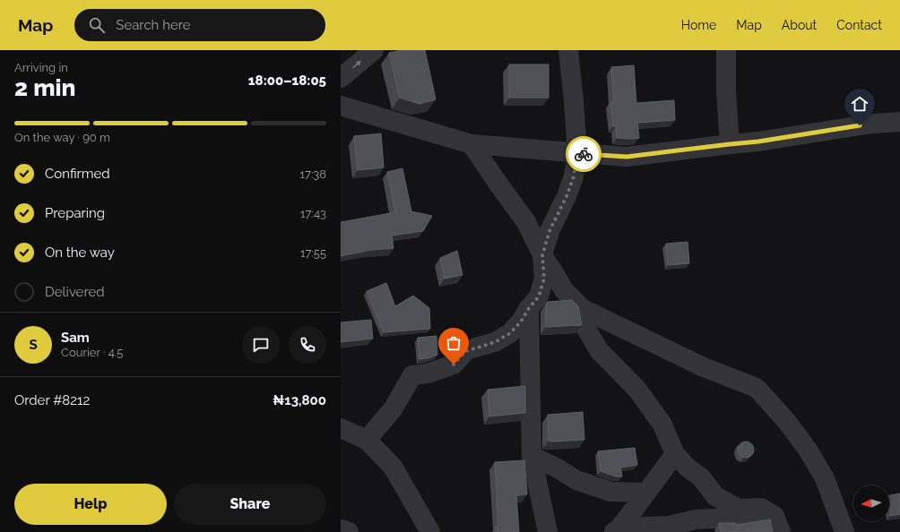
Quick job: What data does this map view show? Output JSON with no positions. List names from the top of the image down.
{
  "north": "left",
  "page": {
    "header": "Map",
    "search": "Search here",
    "nav": [
      "Home",
      "Map",
      "About",
      "Contact"
    ],
    "heading": ["2 min", "Arriving in", "18:00–18:05"],
    "panel": [
      "Sam",
      "Courier · 4.5",
      "Order #8212",
      "₦13,800"
    ],
    "bar": "On the way · 90 m",
    "list": [
      ["Confirmed", "17:38"],
      ["Preparing", "17:43"],
      ["On the way", "17:55"],
      "Delivered"
    ],
    "round": "S",
    "buttons": ["Help", "Share"]
  }
}
